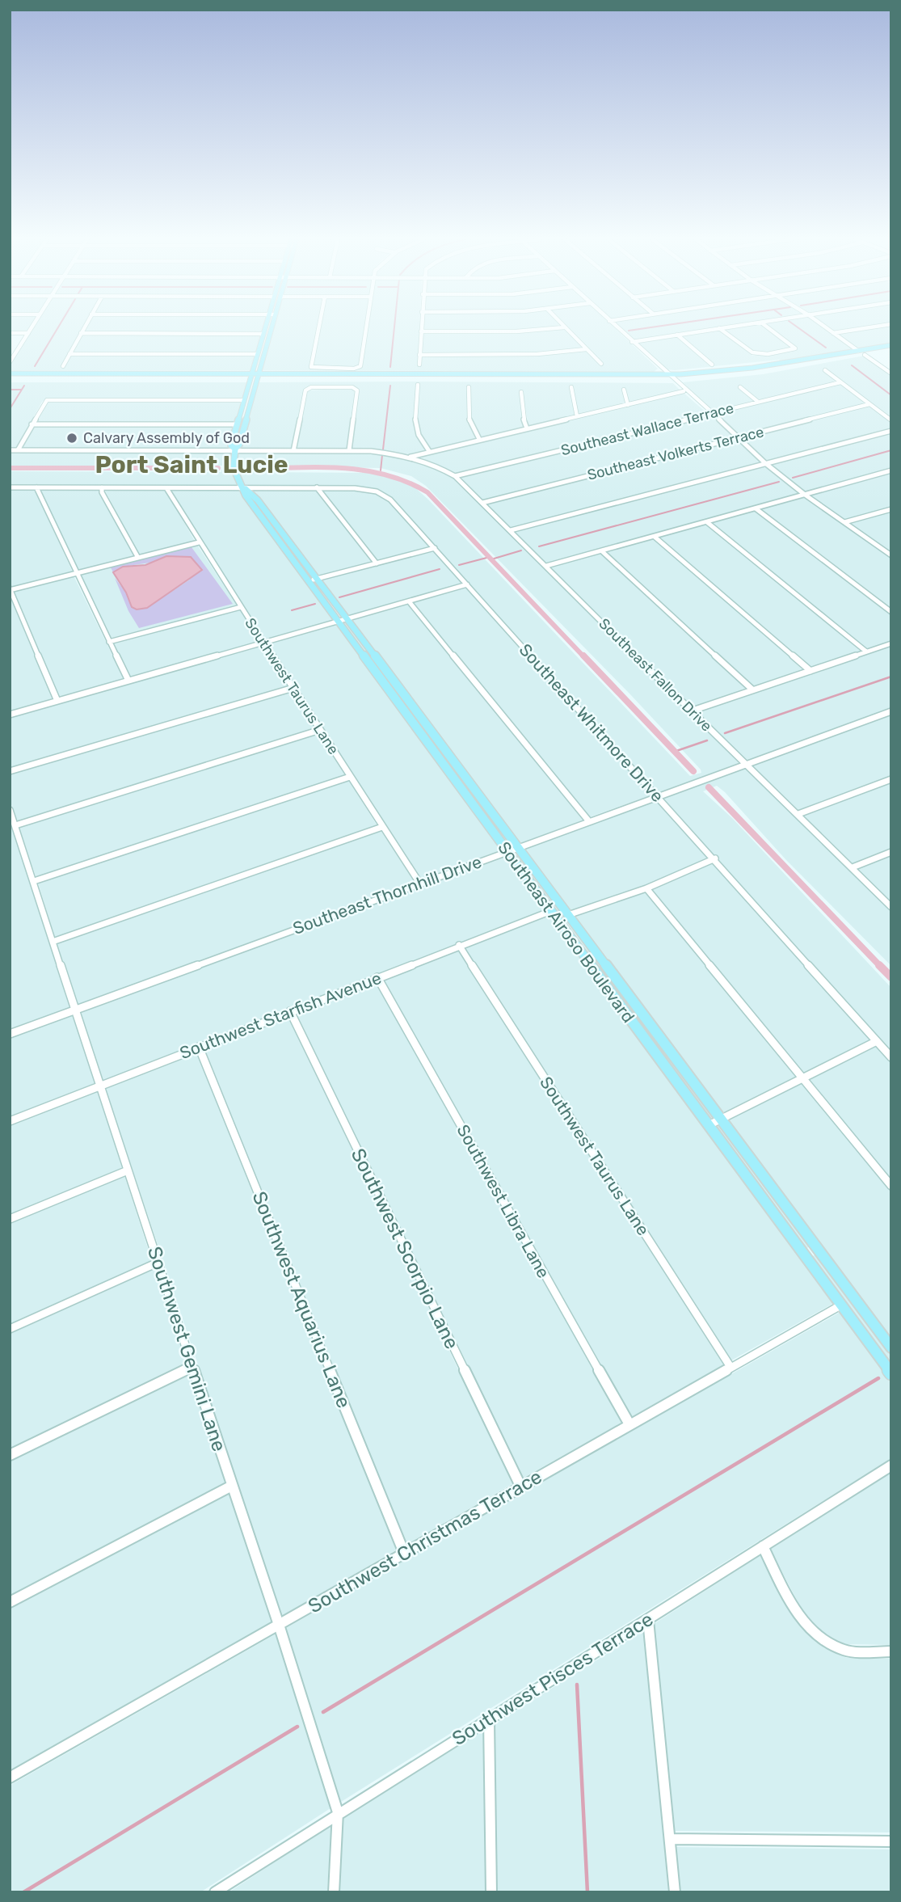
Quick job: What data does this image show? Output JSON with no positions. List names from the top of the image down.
{
  "streets": {
    "main road": ["Southeast Airoso Boulevard"],
    "street": [
      "Southeast Wallace Terrace",
      "Southeast Volkerts Terrace",
      "Southeast Fallon Drive",
      "Southwest Taurus Lane",
      "Southeast Whitmore Drive",
      "Southeast Thornhill Drive",
      "Southwest Starfish Avenue",
      "Southwest Libra Lane",
      "Southwest Scorpio Lane",
      "Southwest Aquarius Lane",
      "Southwest Gemini Lane",
      "Southwest Christmas Terrace",
      "Southwest Pisces Terrace"
    ]
  },
  "crossings": [
    ["Southeast Wallace Terrace", "Southeast Fallon Drive"],
    ["Southeast Volkerts Terrace", "Southeast Fallon Drive"],
    ["Southeast Fallon Drive", "Southeast Thornhill Drive"],
    ["Southeast Fallon Drive", "Southeast Airoso Boulevard"],
    ["Southwest Taurus Lane", "Southeast Whitmore Drive"],
    ["Southwest Taurus Lane", "Southeast Thornhill Drive"],
    ["Southwest Taurus Lane", "Southwest Starfish Avenue"],
    ["Southwest Taurus Lane", "Southwest Christmas Terrace"],
    ["Southeast Whitmore Drive", "Southeast Thornhill Drive"],
    ["Southeast Whitmore Drive", "Southeast Airoso Boulevard"],
    ["Southeast Thornhill Drive", "Southeast Airoso Boulevard"],
    ["Southeast Thornhill Drive", "Southwest Gemini Lane"],
    ["Southeast Airoso Boulevard", "Southwest Starfish Avenue"],
    ["Southeast Airoso Boulevard", "Southwest Christmas Terrace"],
    ["Southwest Starfish Avenue", "Southwest Libra Lane"],
    ["Southwest Starfish Avenue", "Southwest Scorpio Lane"],
    ["Southwest Starfish Avenue", "Southwest Aquarius Lane"],
    ["Southwest Starfish Avenue", "Southwest Gemini Lane"],
    ["Southwest Libra Lane", "Southwest Christmas Terrace"],
    ["Southwest Scorpio Lane", "Southwest Christmas Terrace"],
    ["Southwest Aquarius Lane", "Southwest Christmas Terrace"],
    ["Southwest Gemini Lane", "Southwest Christmas Terrace"],
    ["Southwest Gemini Lane", "Southwest Pisces Terrace"]
  ],
  "districts": ["Port Saint Lucie"],
  "places": ["Calvary Assembly of God"]
}
